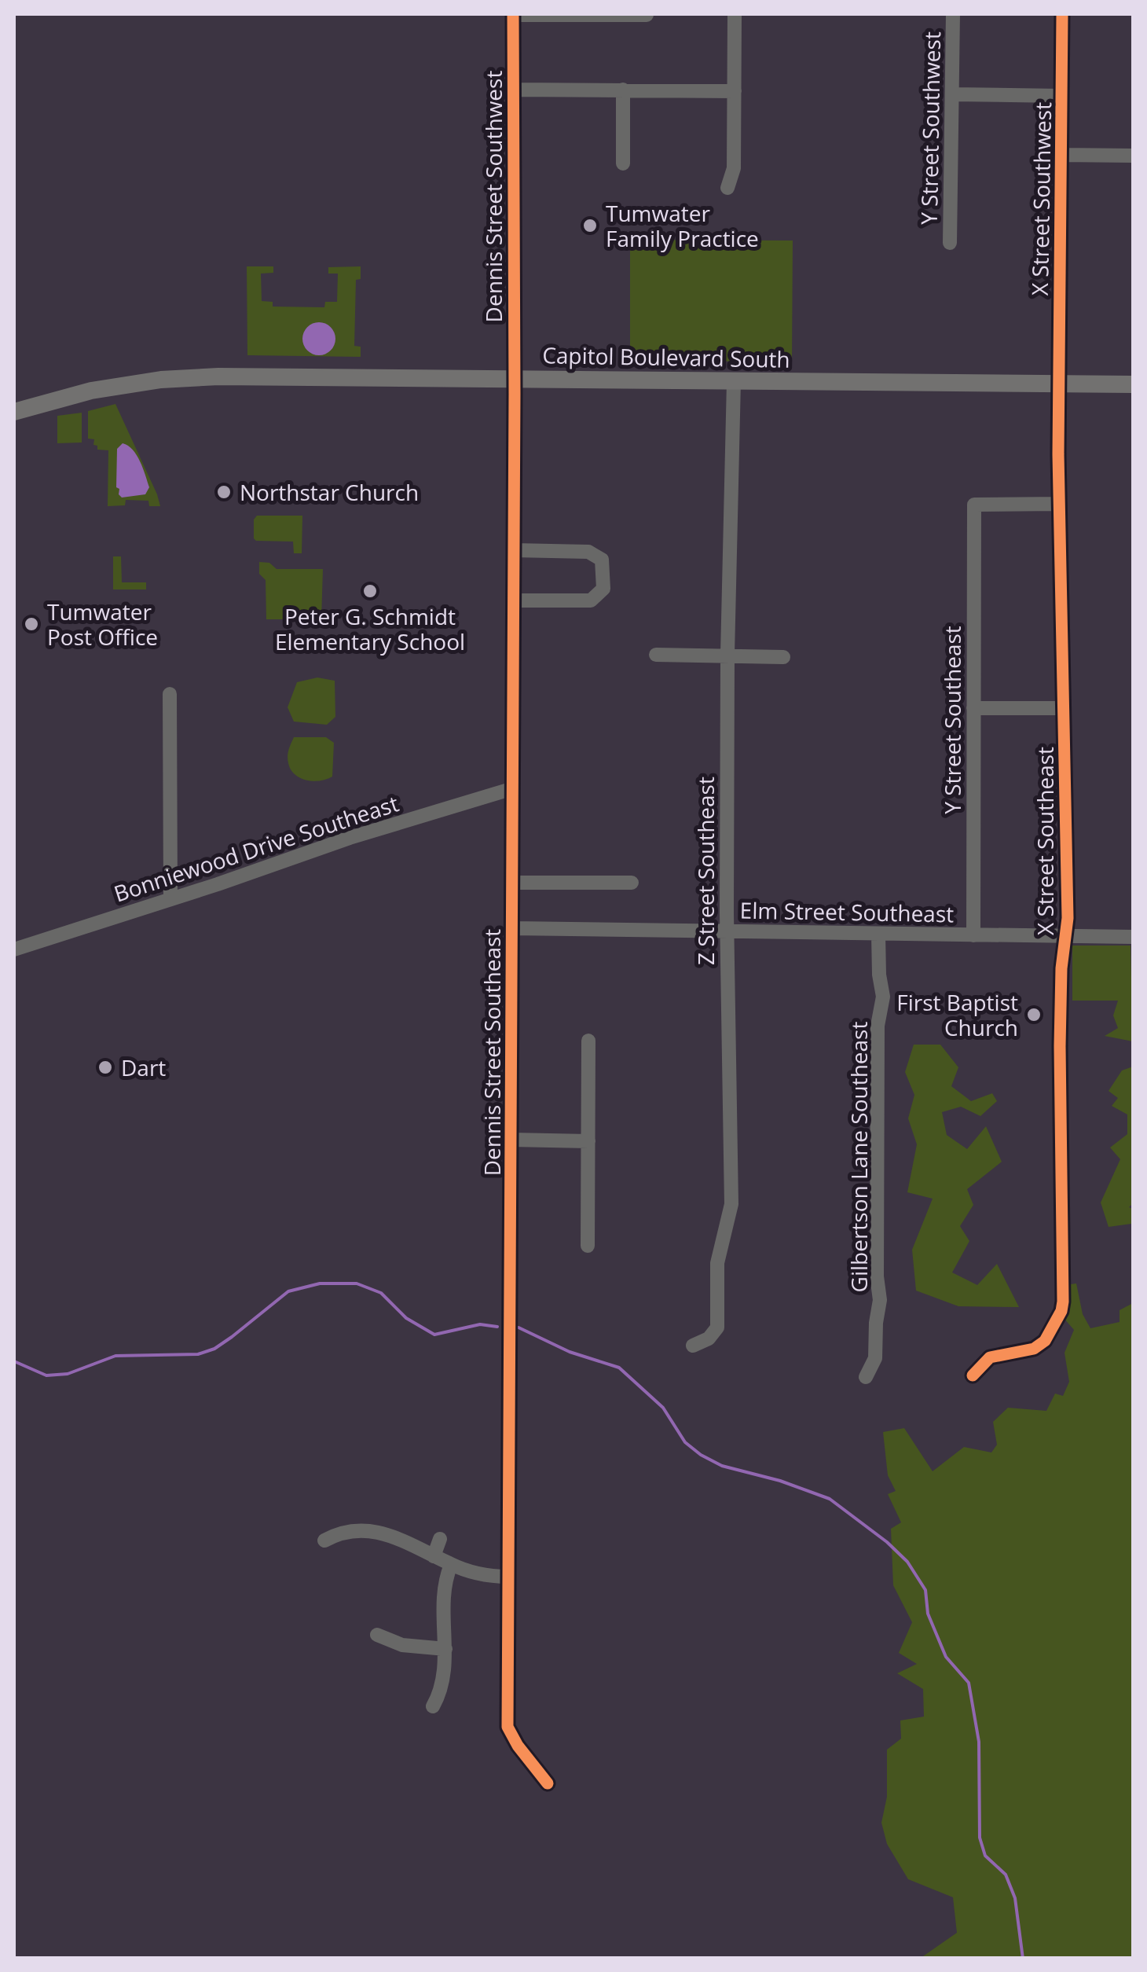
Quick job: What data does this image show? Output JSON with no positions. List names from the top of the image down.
{
  "streets": {
    "main road": ["Capitol Boulevard South"],
    "street": [
      "Y Street Southwest",
      "Dennis Street Southwest",
      "X Street Southwest",
      "Y Street Southeast",
      "X Street Southeast",
      "Bonniewood Drive Southeast",
      "Z Street Southeast",
      "Elm Street Southeast",
      "Dennis Street Southeast",
      "Gilbertson Lane Southeast"
    ]
  },
  "crossings": [
    ["Dennis Street Southwest", "Capitol Boulevard South"],
    ["Dennis Street Southwest", "Dennis Street Southeast"],
    ["X Street Southwest", "Capitol Boulevard South"],
    ["X Street Southwest", "X Street Southeast"],
    ["Capitol Boulevard South", "X Street Southeast"],
    ["Capitol Boulevard South", "Z Street Southeast"],
    ["Capitol Boulevard South", "Dennis Street Southeast"],
    ["Y Street Southeast", "X Street Southeast"],
    ["Y Street Southeast", "Elm Street Southeast"],
    ["X Street Southeast", "Elm Street Southeast"],
    ["Bonniewood Drive Southeast", "Dennis Street Southeast"],
    ["Z Street Southeast", "Elm Street Southeast"],
    ["Elm Street Southeast", "Dennis Street Southeast"],
    ["Elm Street Southeast", "Gilbertson Lane Southeast"]
  ],
  "places": [
    "Tumwater Family Practice",
    "Northstar Church",
    "Peter G. Schmidt Elementary School",
    "Tumwater Post Office",
    "First Baptist Church",
    "Dart"
  ]
}
